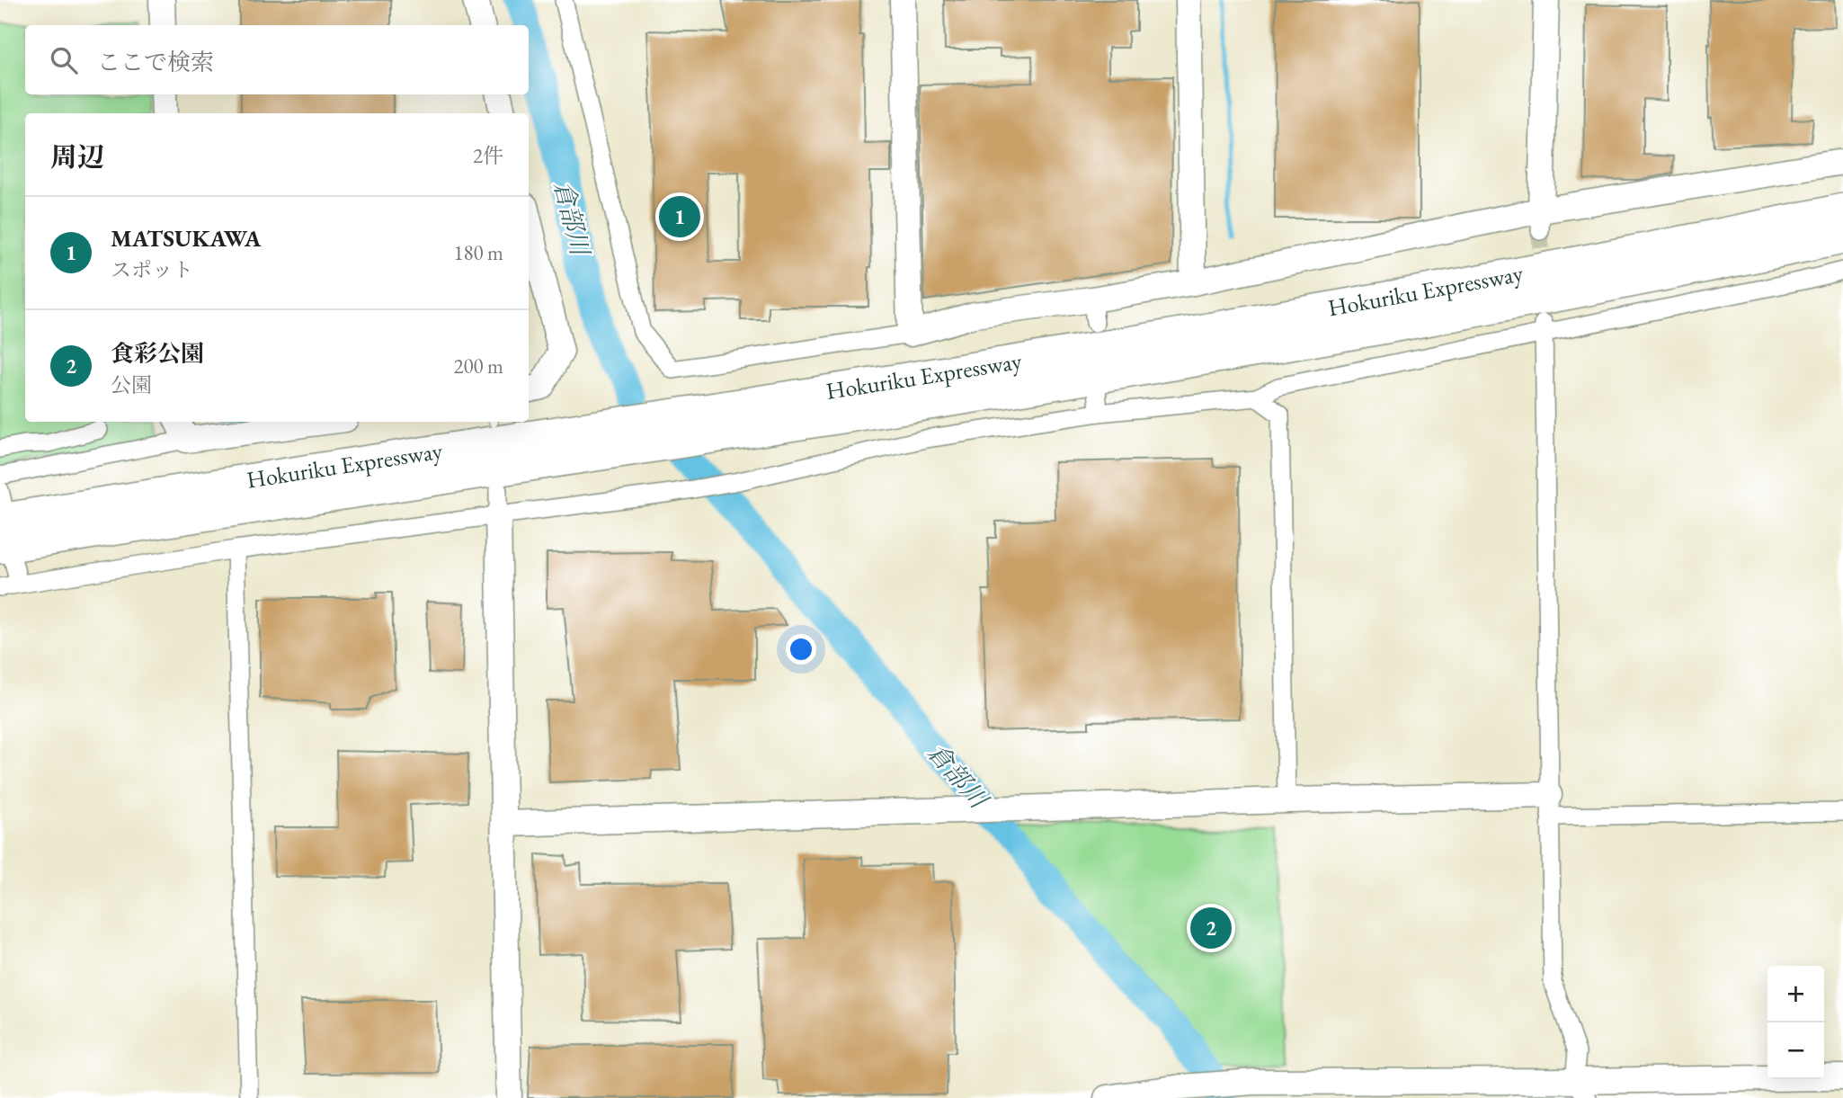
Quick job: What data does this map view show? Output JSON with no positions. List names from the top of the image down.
{
  "streets": {
    "highway": ["Hokuriku Expressway"]
  },
  "water": ["倉部川"],
  "page": {
    "search": "ここで検索",
    "heading": ["周辺", "2件"],
    "pins": ["1", "2"],
    "list": [
      {
        "mark": "1",
        "name": "MATSUKAWA",
        "note": "スポット",
        "value": "180 m"
      },
      {
        "mark": "2",
        "name": "食彩公園",
        "note": "公園",
        "value": "200 m"
      }
    ],
    "map_buttons": ["+", "−"]
  }
}
